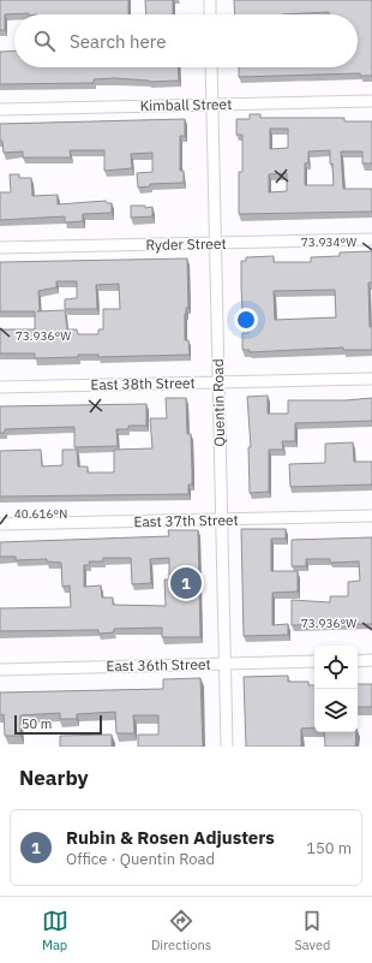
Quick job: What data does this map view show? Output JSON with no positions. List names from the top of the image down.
{
  "streets": {
    "street": [
      "Kimball Street",
      "Ryder Street",
      "East 38th Street",
      "Quentin Road",
      "East 37th Street",
      "East 36th Street"
    ]
  },
  "crossings": [
    ["Kimball Street", "Quentin Road"],
    ["Ryder Street", "Quentin Road"],
    ["East 38th Street", "Quentin Road"],
    ["Quentin Road", "East 37th Street"],
    ["Quentin Road", "East 36th Street"]
  ],
  "scale_bar": "50 m",
  "page": {
    "search": "Search here",
    "pins": "1",
    "scale": "50 m",
    "heading": "Nearby",
    "list": [
      {
        "mark": "1",
        "name": "Rubin & Rosen Adjusters",
        "note": "Office · Quentin Road",
        "value": "150 m"
      }
    ],
    "nav": ["Map", "Directions", "Saved"]
  },
  "coordinates": ["73.934°W", "73.936°W", "40.616°N"]
}
